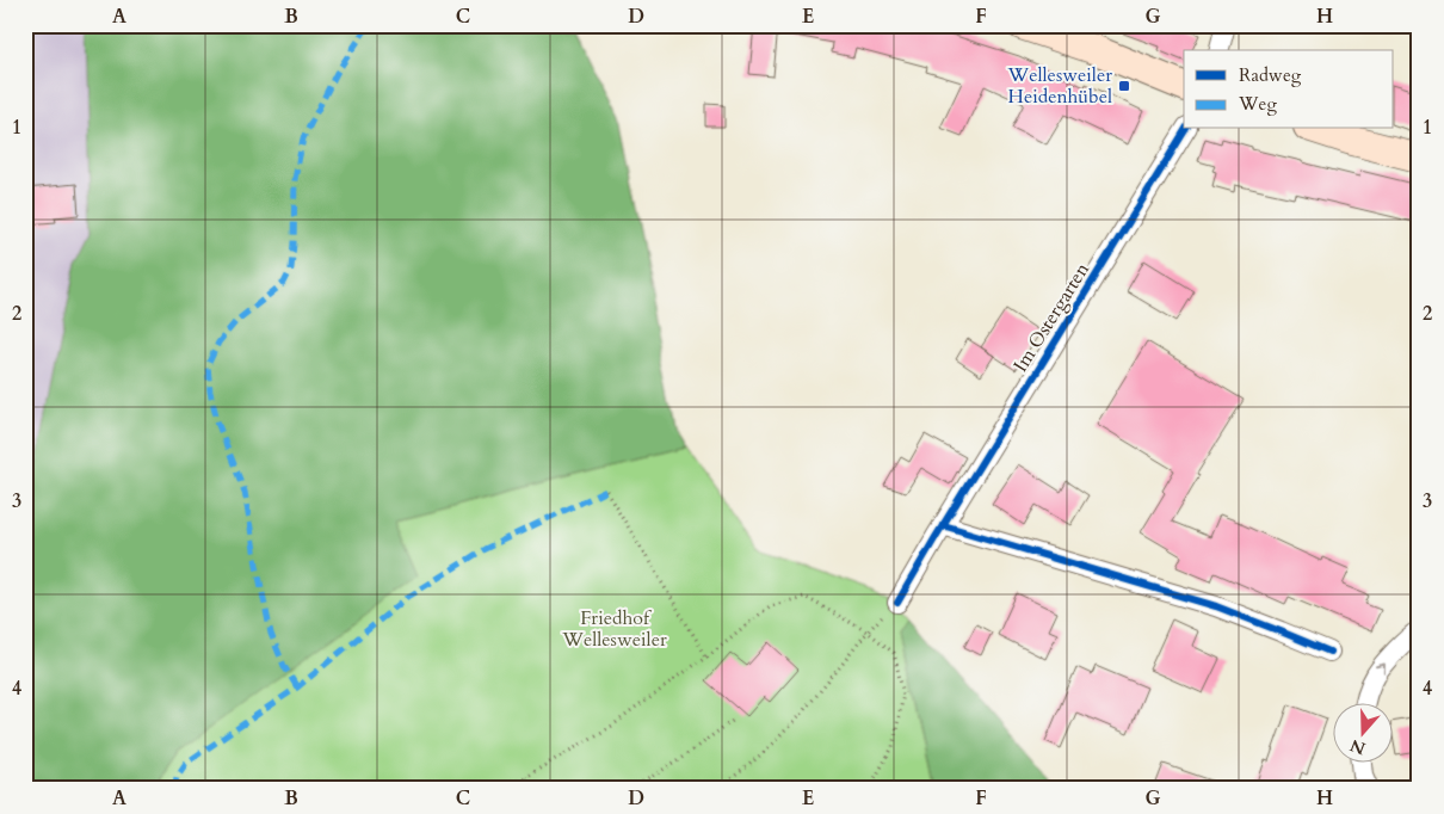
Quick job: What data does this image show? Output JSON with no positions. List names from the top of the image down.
{
  "streets": {
    "street": ["Im Ostergarten"]
  },
  "parks": ["Friedhof Wellesweiler"],
  "places": {
    "transit": ["Wellesweiler Heidenhübel"]
  },
  "legend": ["Radweg", "Weg"],
  "north": "bottom",
  "grid": {
    "columns": [
      "A",
      "B",
      "C",
      "D",
      "E",
      "F",
      "G",
      "H"
    ],
    "rows": [
      "1",
      "2",
      "3",
      "4"
    ]
  }
}
